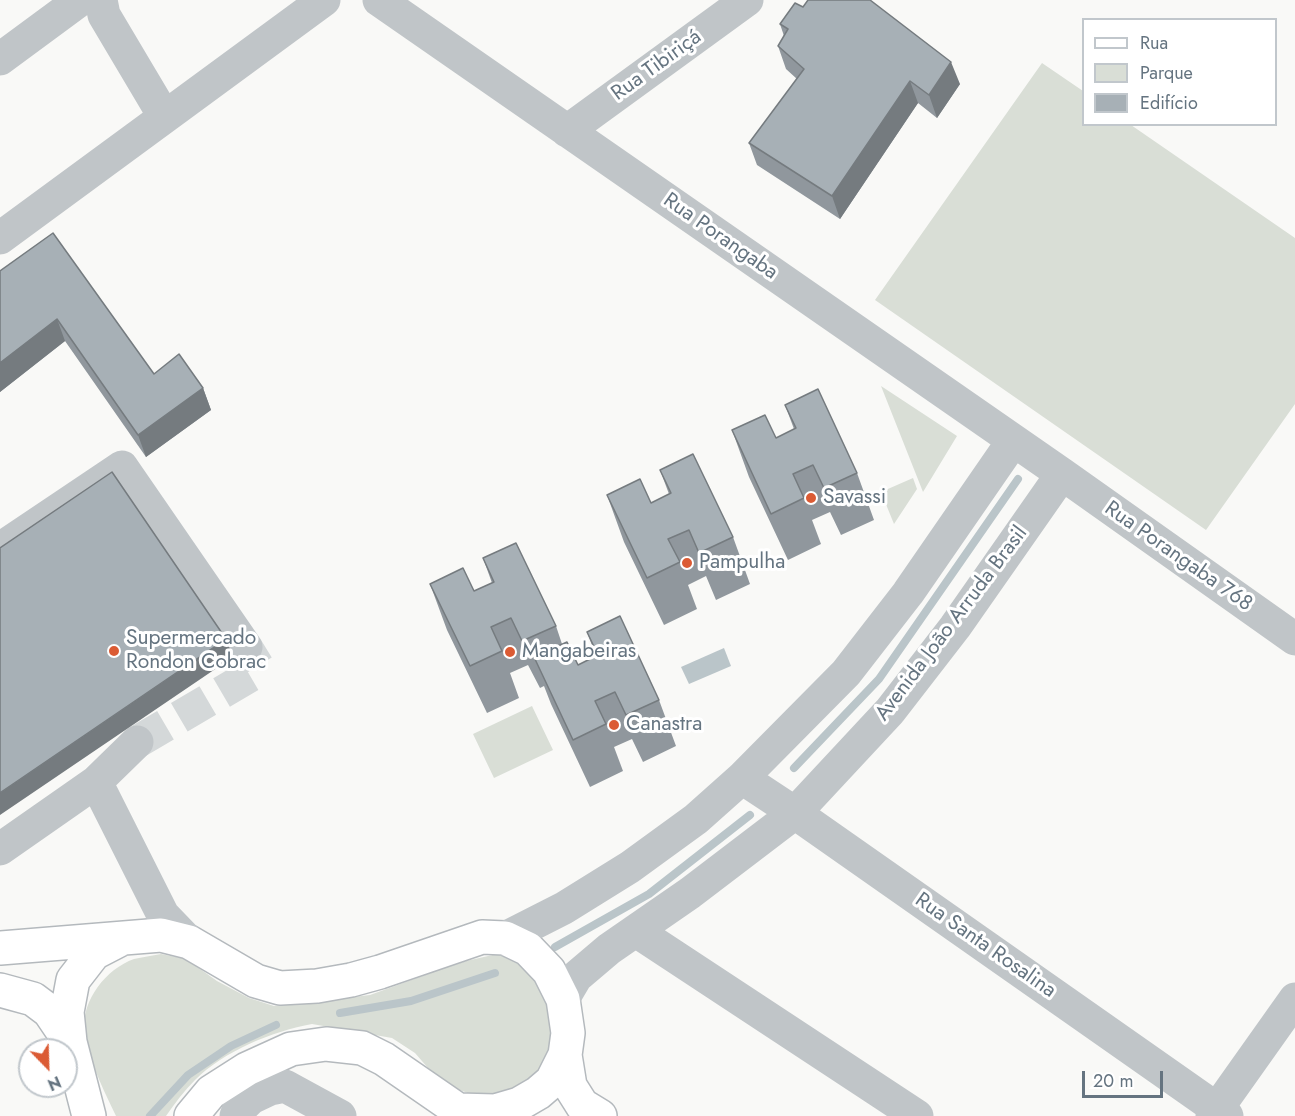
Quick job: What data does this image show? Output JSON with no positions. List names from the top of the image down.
{
  "streets": {
    "street": [
      "Rua Tibiriçá",
      "Rua Porangaba",
      "Rua Porangaba 768",
      "Avenida João Arruda Brasil",
      "Rua Santa Rosalina"
    ]
  },
  "crossings": [
    ["Rua Tibiriçá", "Rua Porangaba"],
    ["Rua Porangaba", "Rua Porangaba 768"],
    ["Rua Porangaba", "Avenida João Arruda Brasil"],
    ["Rua Porangaba 768", "Avenida João Arruda Brasil"],
    ["Avenida João Arruda Brasil", "Rua Santa Rosalina"]
  ],
  "places": [
    "Savassi",
    "Pampulha",
    "Supermercado Rondon Cobrac",
    "Mangabeiras",
    "Canastra"
  ],
  "legend": ["Rua", "Parque", "Edifício"],
  "scale_bar": "20 m",
  "north": "bottom right"
}
